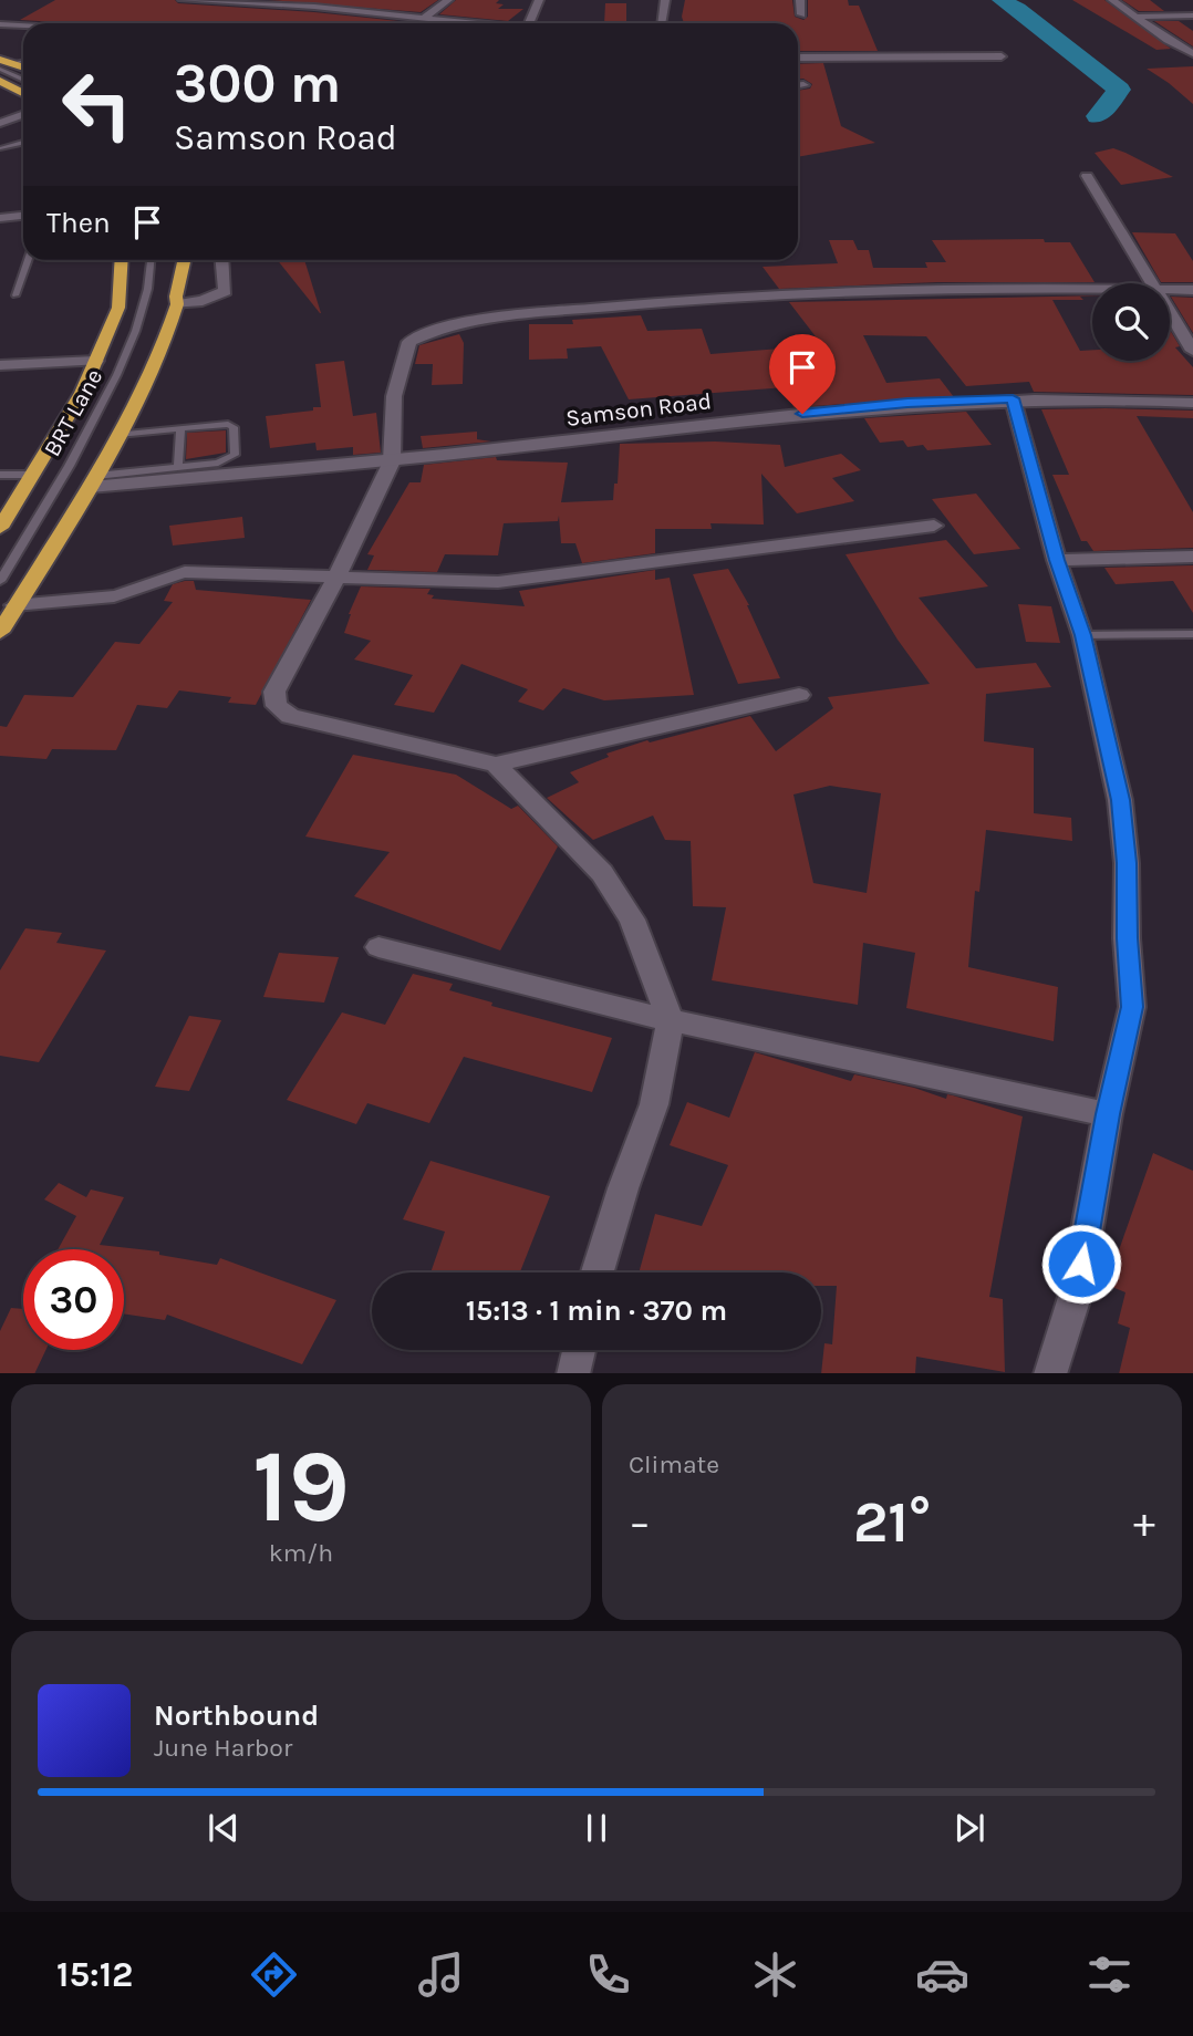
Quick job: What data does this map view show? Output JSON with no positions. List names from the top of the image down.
{
  "streets": {
    "street": ["Samson Road"],
    "lane": ["BRT Lane"]
  },
  "page": {
    "turn": ["300 m", "Samson Road"],
    "then": "Then",
    "limit": "30",
    "trip": "15:13 · 1 min · 370 m",
    "tile": [
      ["19", "km/h"],
      "Climate"
    ],
    "heat": ["−", "21°", "+"],
    "song": ["Northbound", "June Harbor"],
    "tabs": "15:12"
  }
}
